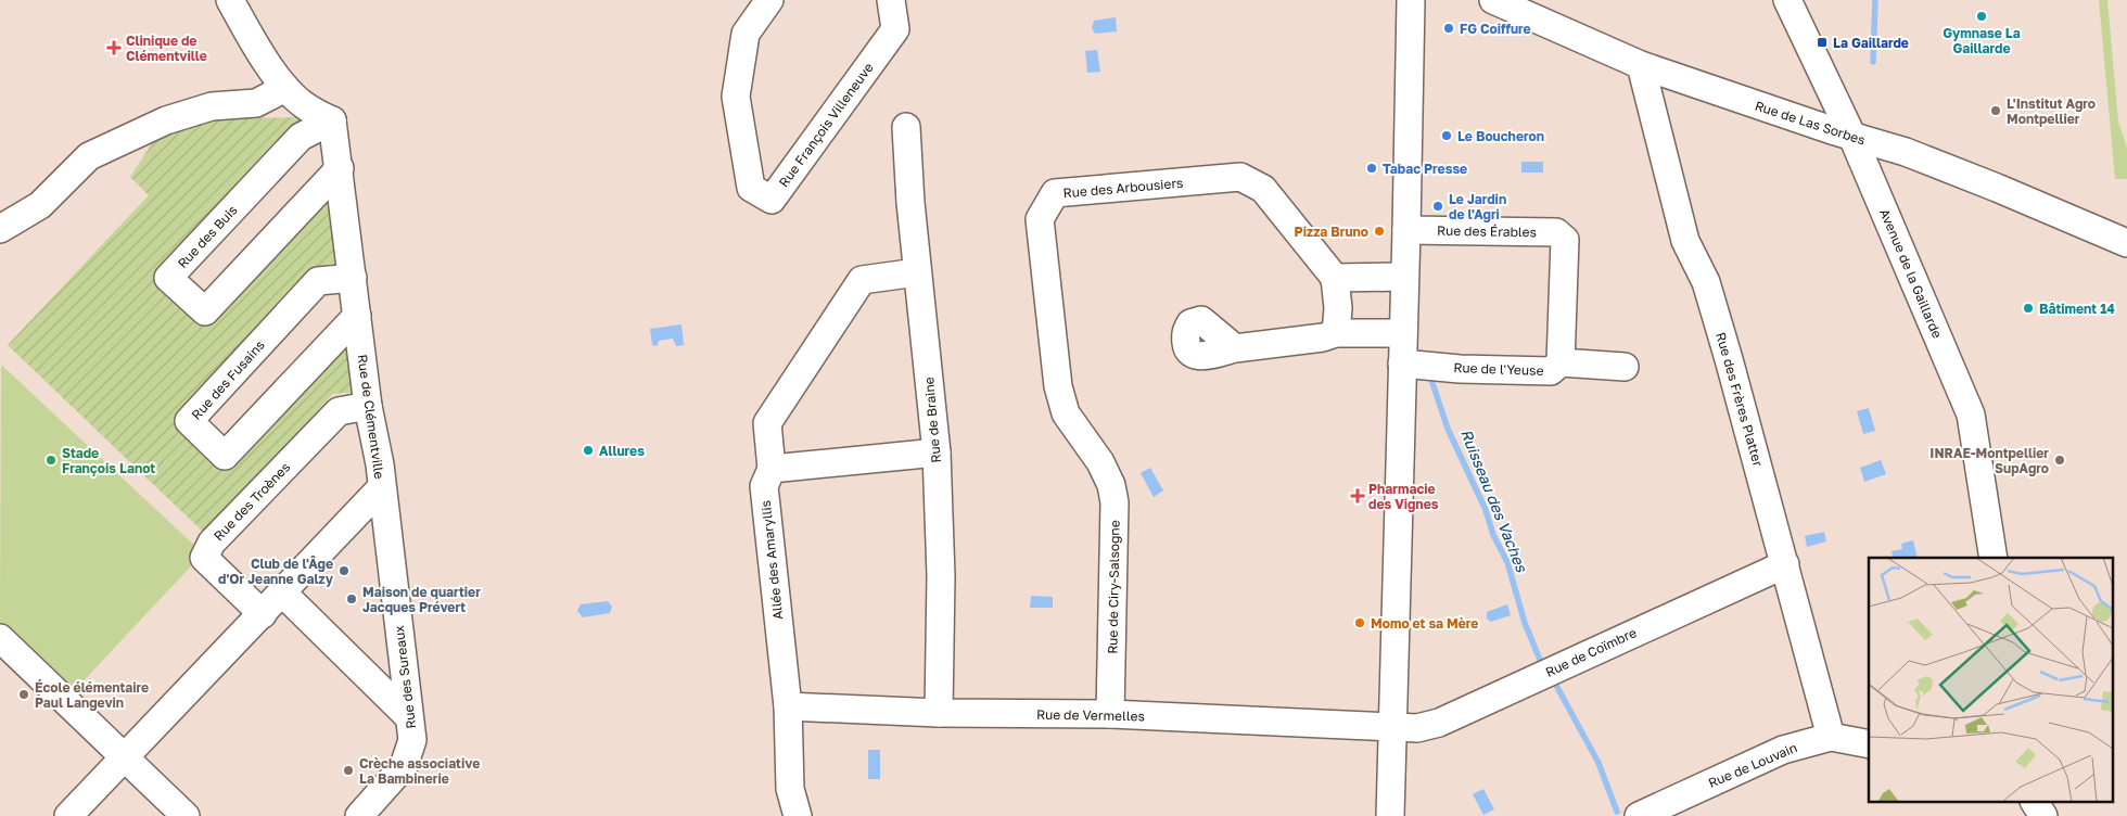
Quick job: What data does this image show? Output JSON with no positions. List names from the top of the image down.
{
  "streets": {
    "street": [
      "Rue de Las Sorbes",
      "Rue François Villeneuve",
      "Rue des Arbousiers",
      "Rue des Érables",
      "Rue des Buis",
      "Avenue de la Gaillarde",
      "Rue de l'Yeuse",
      "Rue des Fusains",
      "Rue des Frères Platter",
      "Rue de Clémentville",
      "Rue de Braine",
      "Rue des Troènes",
      "Allée des Amaryllis",
      "Rue de Ciry-Salsogne",
      "Rue de Coïmbre",
      "Rue des Sureaux",
      "Rue de Vermelles",
      "Rue de Louvain"
    ]
  },
  "crossings": [
    ["Rue de Las Sorbes", "Avenue de la Gaillarde"],
    ["Rue de Las Sorbes", "Rue des Frères Platter"],
    ["Rue des Arbousiers", "Rue de Ciry-Salsogne"],
    ["Rue des Érables", "Rue de l'Yeuse"],
    ["Rue des Buis", "Rue de Clémentville"],
    ["Rue des Fusains", "Rue de Clémentville"],
    ["Rue des Frères Platter", "Rue de Coïmbre"],
    ["Rue des Frères Platter", "Rue de Louvain"],
    ["Rue de Clémentville", "Rue des Troènes"],
    ["Rue de Clémentville", "Rue des Sureaux"],
    ["Rue de Braine", "Rue de Vermelles"],
    ["Allée des Amaryllis", "Rue de Vermelles"],
    ["Rue de Ciry-Salsogne", "Rue de Vermelles"],
    ["Rue de Coïmbre", "Rue de Vermelles"]
  ],
  "water": ["Ruisseau des Vaches"],
  "places": {
    "other": [
      "Gymnase La Gaillarde",
      "FG Coiffure",
      "L'Institut Agro Montpellier",
      "Le Boucheron",
      "Tabac Presse",
      "Le Jardin de l'Agri",
      "Pizza Bruno",
      "Bâtiment 14",
      "Allures",
      "Stade François Lanot",
      "INRAE-Montpellier SupAgro",
      "Club de l'Âge d'Or Jeanne Galzy",
      "Maison de quartier Jacques Prévert",
      "Momo et sa Mère",
      "École élémentaire Paul Langevin",
      "Crèche associative La Bambinerie"
    ],
    "transit": ["La Gaillarde"],
    "health": ["Clinique de Clémentville", "Pharmacie des Vignes"]
  }
}
